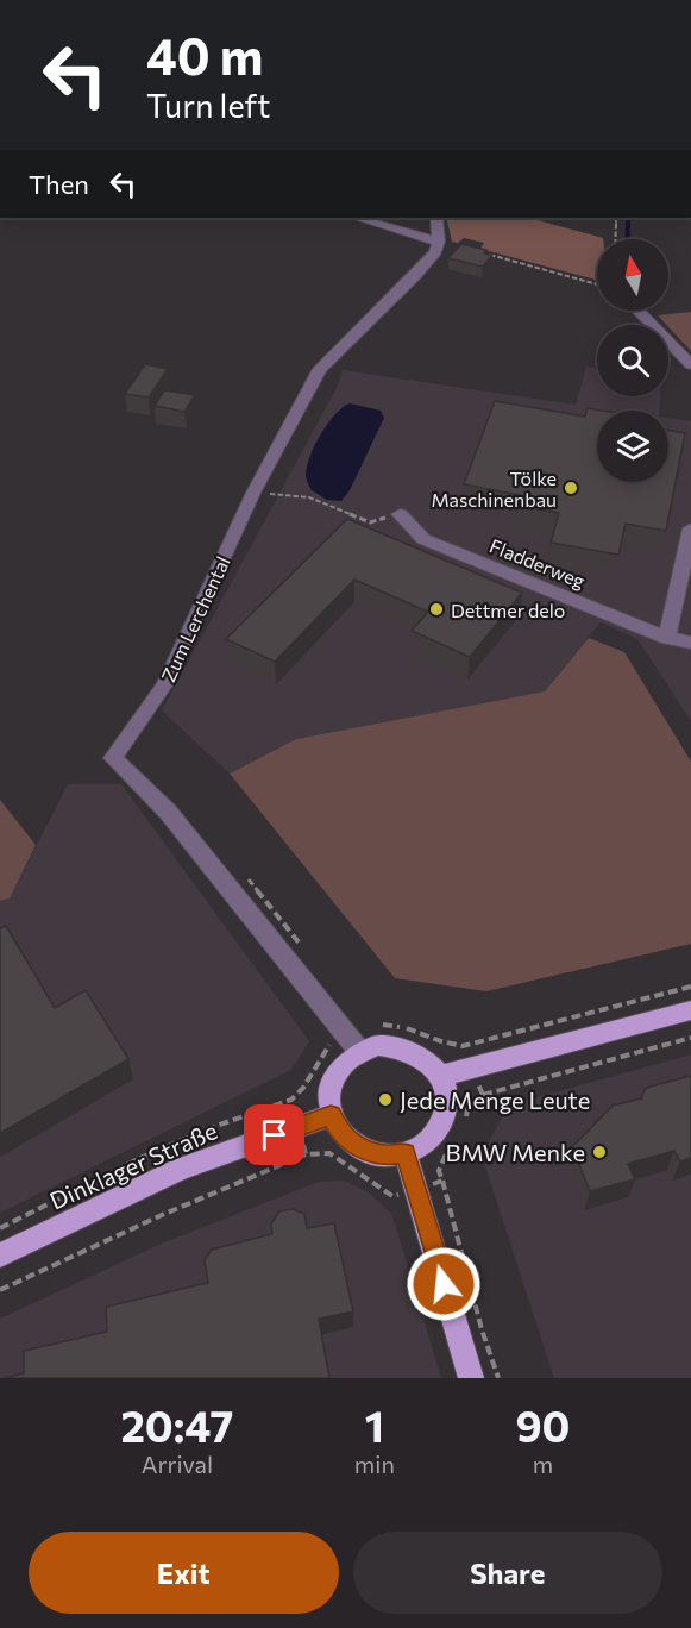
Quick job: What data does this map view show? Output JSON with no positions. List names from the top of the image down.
{
  "streets": {
    "main road": ["Dinklager Straße"],
    "street": ["Fladderweg", "Zum Lerchental"]
  },
  "crossings": [
    ["Zum Lerchental", "Dinklager Straße"]
  ],
  "places": [
    "Tölke Maschinenbau",
    "Dettmer delo",
    "Jede Menge Leute",
    "BMW Menke"
  ],
  "north": "top",
  "page": {
    "turn": ["40 m", "Turn left"],
    "then": "Then",
    "eta": [
      "20:47",
      "Arrival",
      "1",
      "min",
      "90",
      "m"
    ],
    "buttons": ["Exit", "Share"]
  }
}
